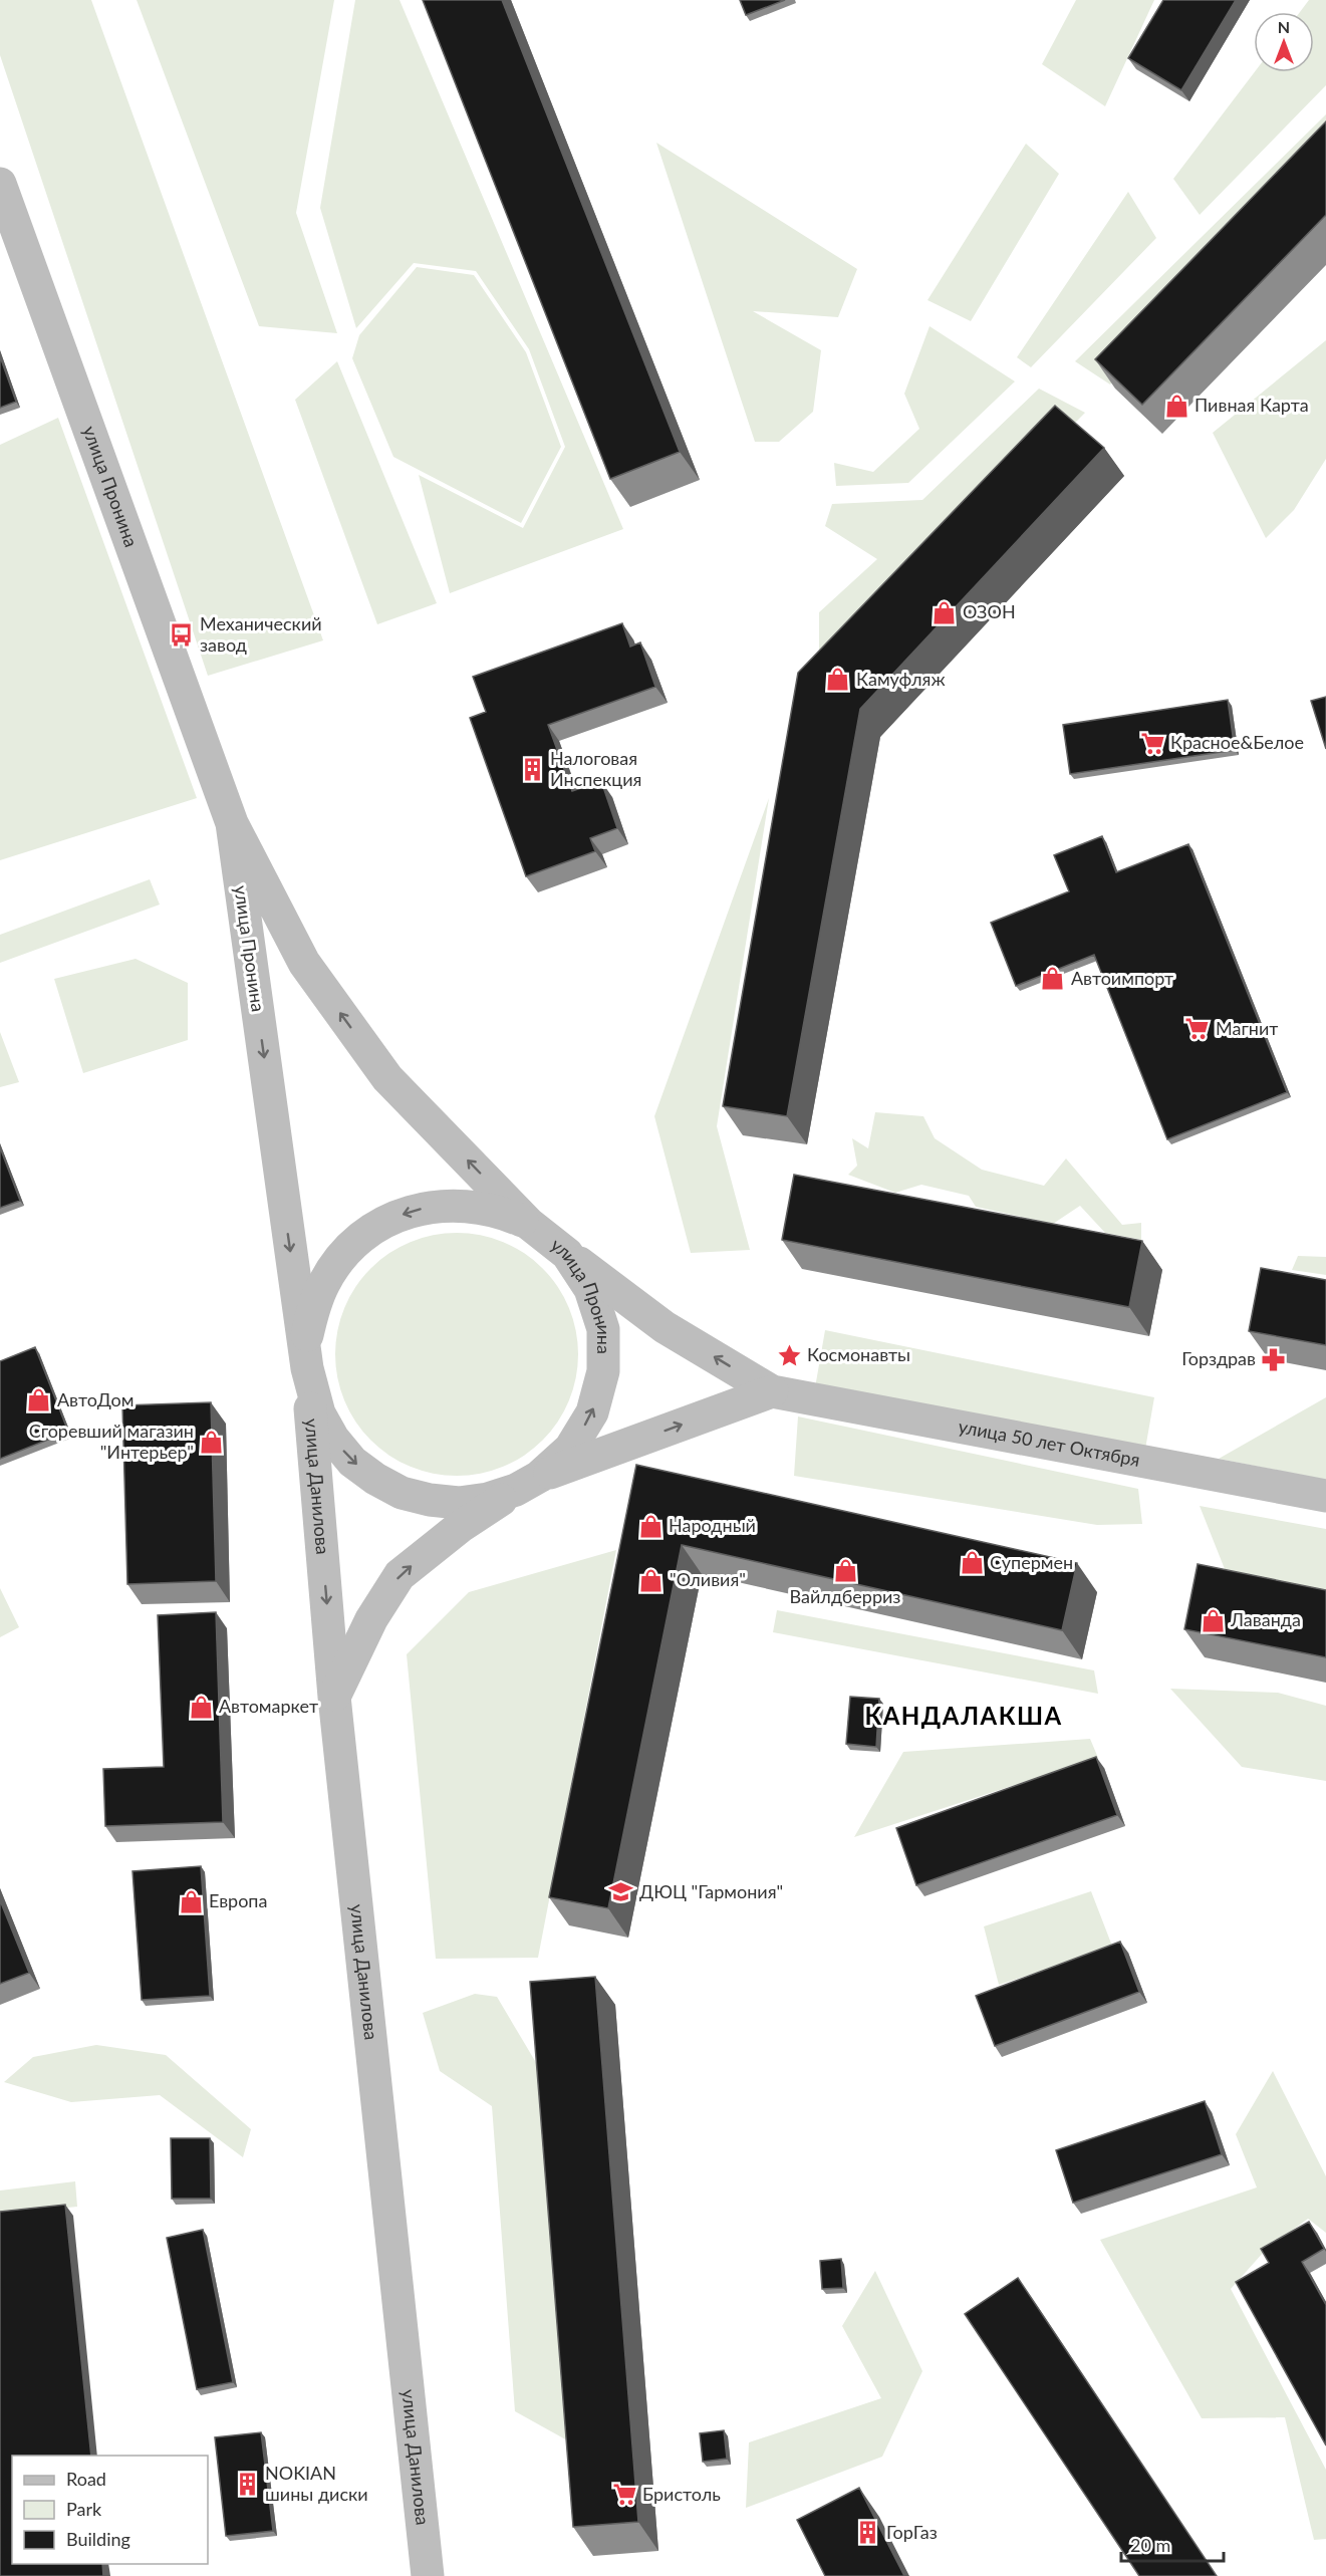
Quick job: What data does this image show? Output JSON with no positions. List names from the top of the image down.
{
  "streets": {
    "main road": ["улица Пронина", "улица 50 лет Октября", "улица Данилова"]
  },
  "crossings": [
    ["улица Пронина", "улица Данилова"]
  ],
  "districts": ["КАНДАЛАКША"],
  "places": {
    "shop": [
      "Пивная Карта",
      "ОЗОН",
      "Камуфляж",
      "Автоимпорт",
      "АвтоДом",
      "Сгоревший магазин \"Интерьер\"",
      "Народный",
      "Супермен",
      "Вайлдберриз",
      "\"Оливия\"",
      "Лаванда",
      "Автомаркет",
      "Европа"
    ],
    "bus stop": ["Механический завод"],
    "supermarket": ["Красное&Белое", "Магнит", "Бристоль"],
    "building": ["Налоговая Инспекция", "NOKIAN шины диски", "ГорГаз"],
    "place": ["Космонавты"],
    "pharmacy": ["Горздрав"],
    "school or university": ["ДЮЦ \"Гармония\""]
  },
  "legend": ["Road", "Park", "Building"],
  "scale_bar": "20 m",
  "north": "top"
}
